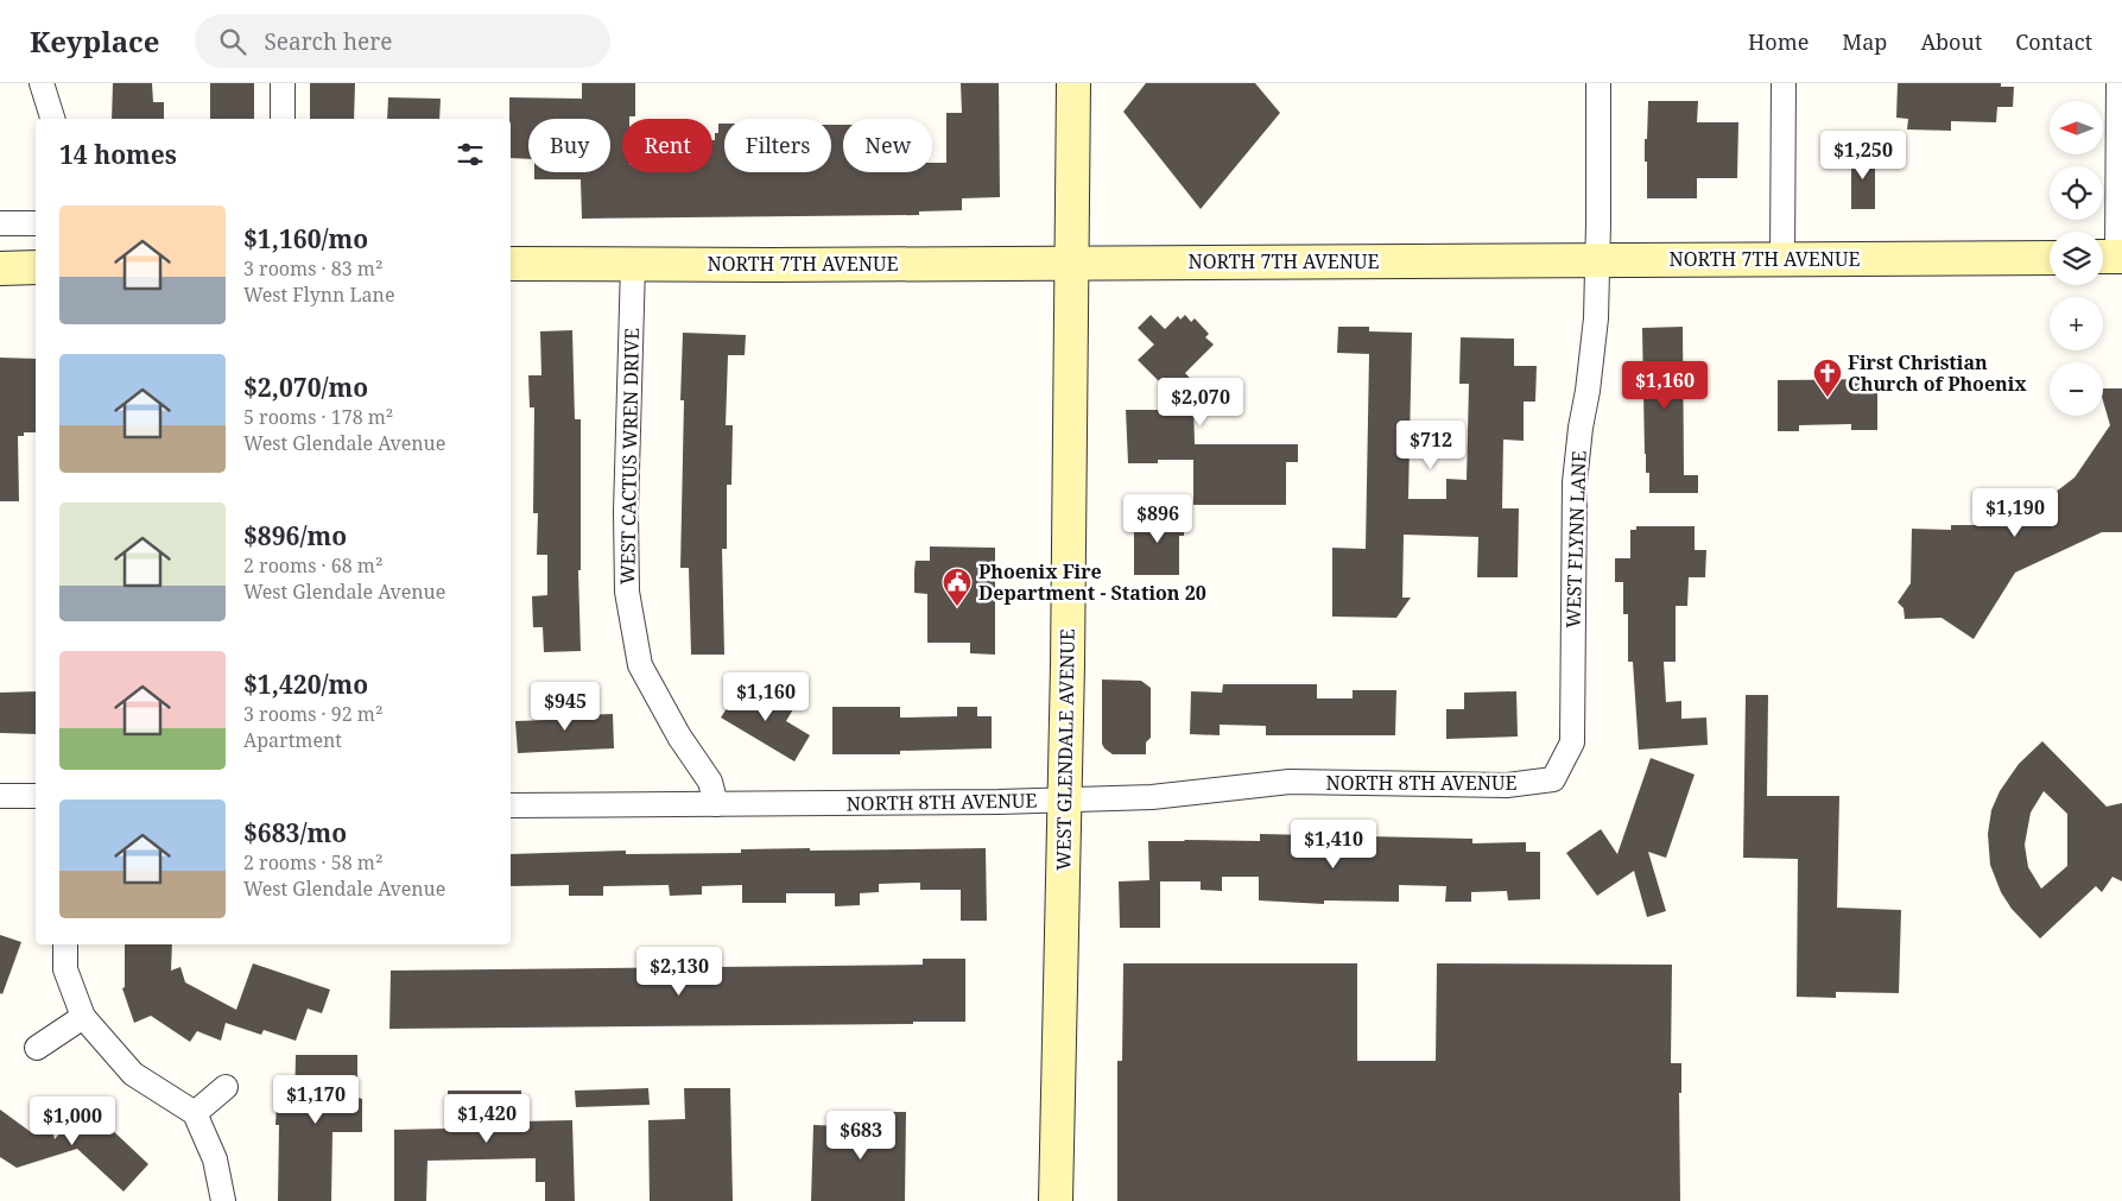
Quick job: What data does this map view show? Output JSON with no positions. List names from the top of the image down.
{
  "streets": {
    "main road": ["NORTH 7TH AVENUE", "WEST GLENDALE AVENUE"],
    "street": ["WEST CACTUS WREN DRIVE", "WEST FLYNN LANE", "NORTH 8TH AVENUE"]
  },
  "crossings": [
    ["NORTH 7TH AVENUE", "WEST CACTUS WREN DRIVE"],
    ["NORTH 7TH AVENUE", "WEST FLYNN LANE"],
    ["NORTH 7TH AVENUE", "WEST GLENDALE AVENUE"],
    ["WEST CACTUS WREN DRIVE", "NORTH 8TH AVENUE"],
    ["WEST FLYNN LANE", "NORTH 8TH AVENUE"],
    ["WEST GLENDALE AVENUE", "NORTH 8TH AVENUE"]
  ],
  "places": {
    "church": ["First Christian Church of Phoenix"],
    "public building": ["Phoenix Fire Department - Station 20"]
  },
  "north": "left",
  "page": {
    "header": "Keyplace",
    "search": "Search here",
    "nav": [
      "Home",
      "Map",
      "About",
      "Contact"
    ],
    "map_buttons": ["+", "−"],
    "chip": [
      "Buy",
      "Rent",
      "Filters",
      "New"
    ],
    "heading": "14 homes",
    "price": [
      "$1,250",
      "$1,160",
      "$2,070",
      "$712",
      "$1,190",
      "$896",
      "$1,160",
      "$945",
      "$1,410",
      "$2,130",
      "$1,170",
      "$1,420",
      "$1,000",
      "$683"
    ],
    "list": [
      {
        "name": "$1,160/mo",
        "note": "3 rooms · 83 m² · West Flynn Lane"
      },
      {
        "name": "$2,070/mo",
        "note": "5 rooms · 178 m² · West Glendale Avenue"
      },
      {
        "name": "$896/mo",
        "note": "2 rooms · 68 m² · West Glendale Avenue"
      },
      {
        "name": "$1,420/mo",
        "note": "3 rooms · 92 m² · Apartment"
      },
      {
        "name": "$683/mo",
        "note": "2 rooms · 58 m² · West Glendale Avenue"
      }
    ]
  }
}
